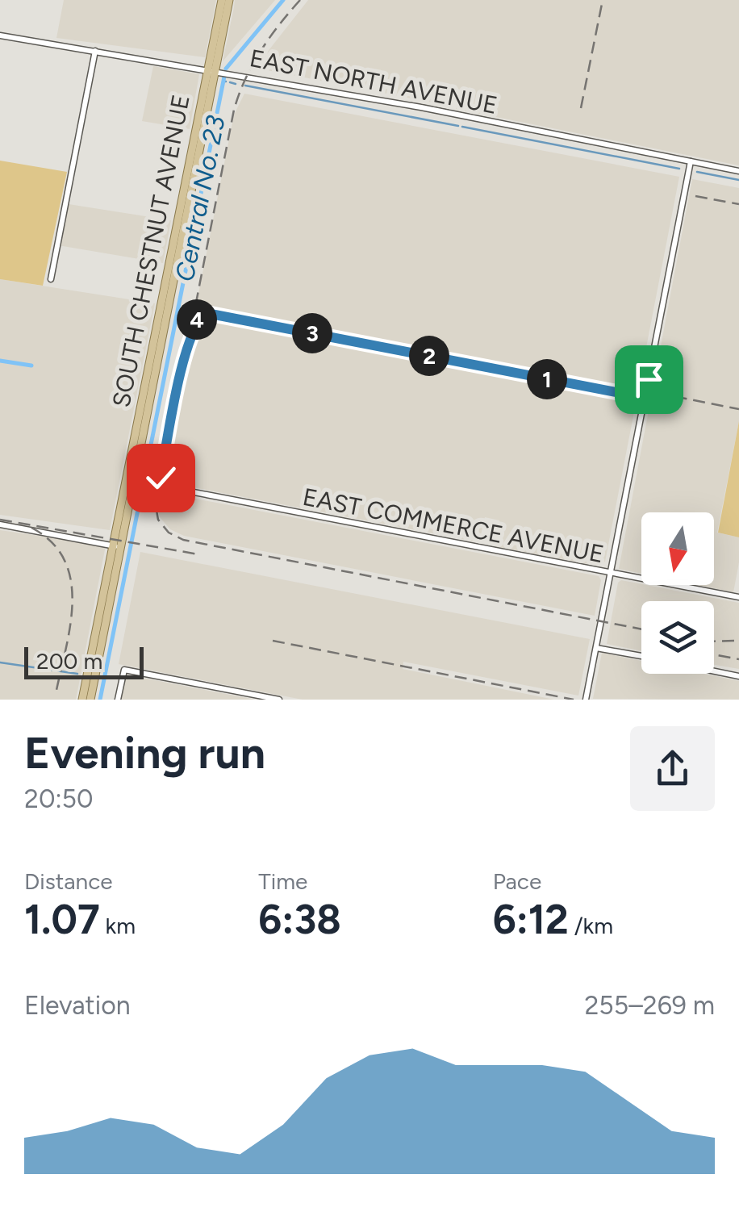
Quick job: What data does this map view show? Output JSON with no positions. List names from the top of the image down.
{
  "streets": {
    "main road": ["SOUTH CHESTNUT AVENUE"],
    "street": ["EAST NORTH AVENUE", "EAST COMMERCE AVENUE"]
  },
  "crossings": [
    ["EAST NORTH AVENUE", "SOUTH CHESTNUT AVENUE"]
  ],
  "water": ["Central No. 23"],
  "scale_bar": "200 m",
  "north": "bottom",
  "page": {
    "pins": [
      "4",
      "3",
      "2",
      "1"
    ],
    "scale": "200 m",
    "heading": ["Evening run", "20:50"],
    "stats": [
      ["Distance", "1.07 km"],
      ["Time", "6:38"],
      ["Pace", "6:12 /km"]
    ],
    "chart": ["Elevation", "255–269 m"]
  }
}
